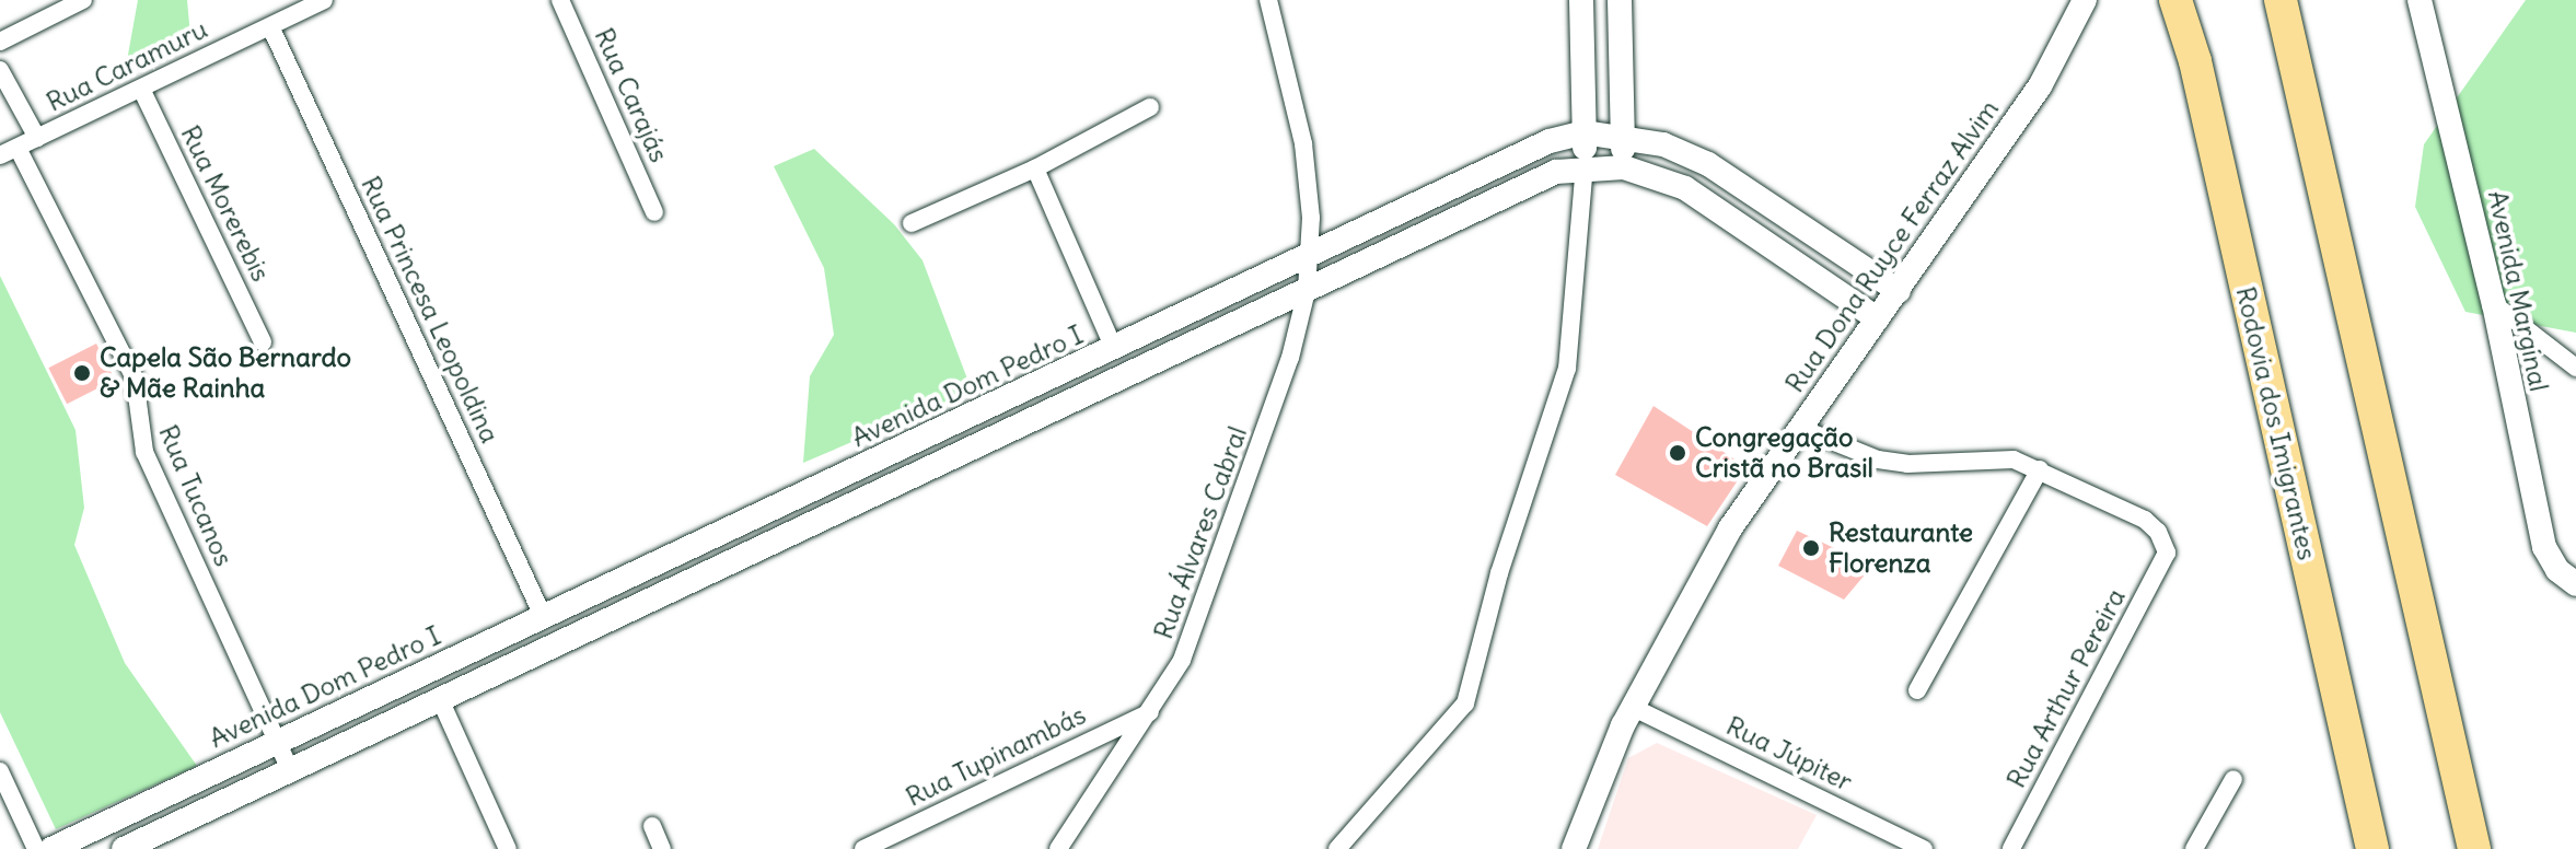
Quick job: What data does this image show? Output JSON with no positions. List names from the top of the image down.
{
  "streets": {
    "highway": ["Rodovia dos Imigrantes"],
    "street": [
      "Rua Caramuru",
      "Rua Carajás",
      "Rua Morerebis",
      "Rua Dona Ruyce Ferraz Alvim",
      "Avenida Marginal",
      "Rua Princesa Leopoldina",
      "Avenida Dom Pedro I",
      "Rua Tucanos",
      "Rua Álvares Cabral",
      "Rua Arthur Pereira",
      "Rua Júpiter",
      "Rua Tupinambás"
    ]
  },
  "crossings": [
    ["Rua Caramuru", "Rua Morerebis"],
    ["Rua Caramuru", "Rua Princesa Leopoldina"],
    ["Rua Caramuru", "Rua Tucanos"],
    ["Rua Dona Ruyce Ferraz Alvim", "Avenida Dom Pedro I"],
    ["Rua Dona Ruyce Ferraz Alvim", "Rua Júpiter"],
    ["Rua Princesa Leopoldina", "Avenida Dom Pedro I"],
    ["Avenida Dom Pedro I", "Rua Tucanos"],
    ["Avenida Dom Pedro I", "Rua Álvares Cabral"],
    ["Rua Álvares Cabral", "Rua Tupinambás"]
  ],
  "places": ["Capela São Bernardo & Mãe Rainha", "Congregação Cristã no Brasil", "Restaurante Florenza"]
}
